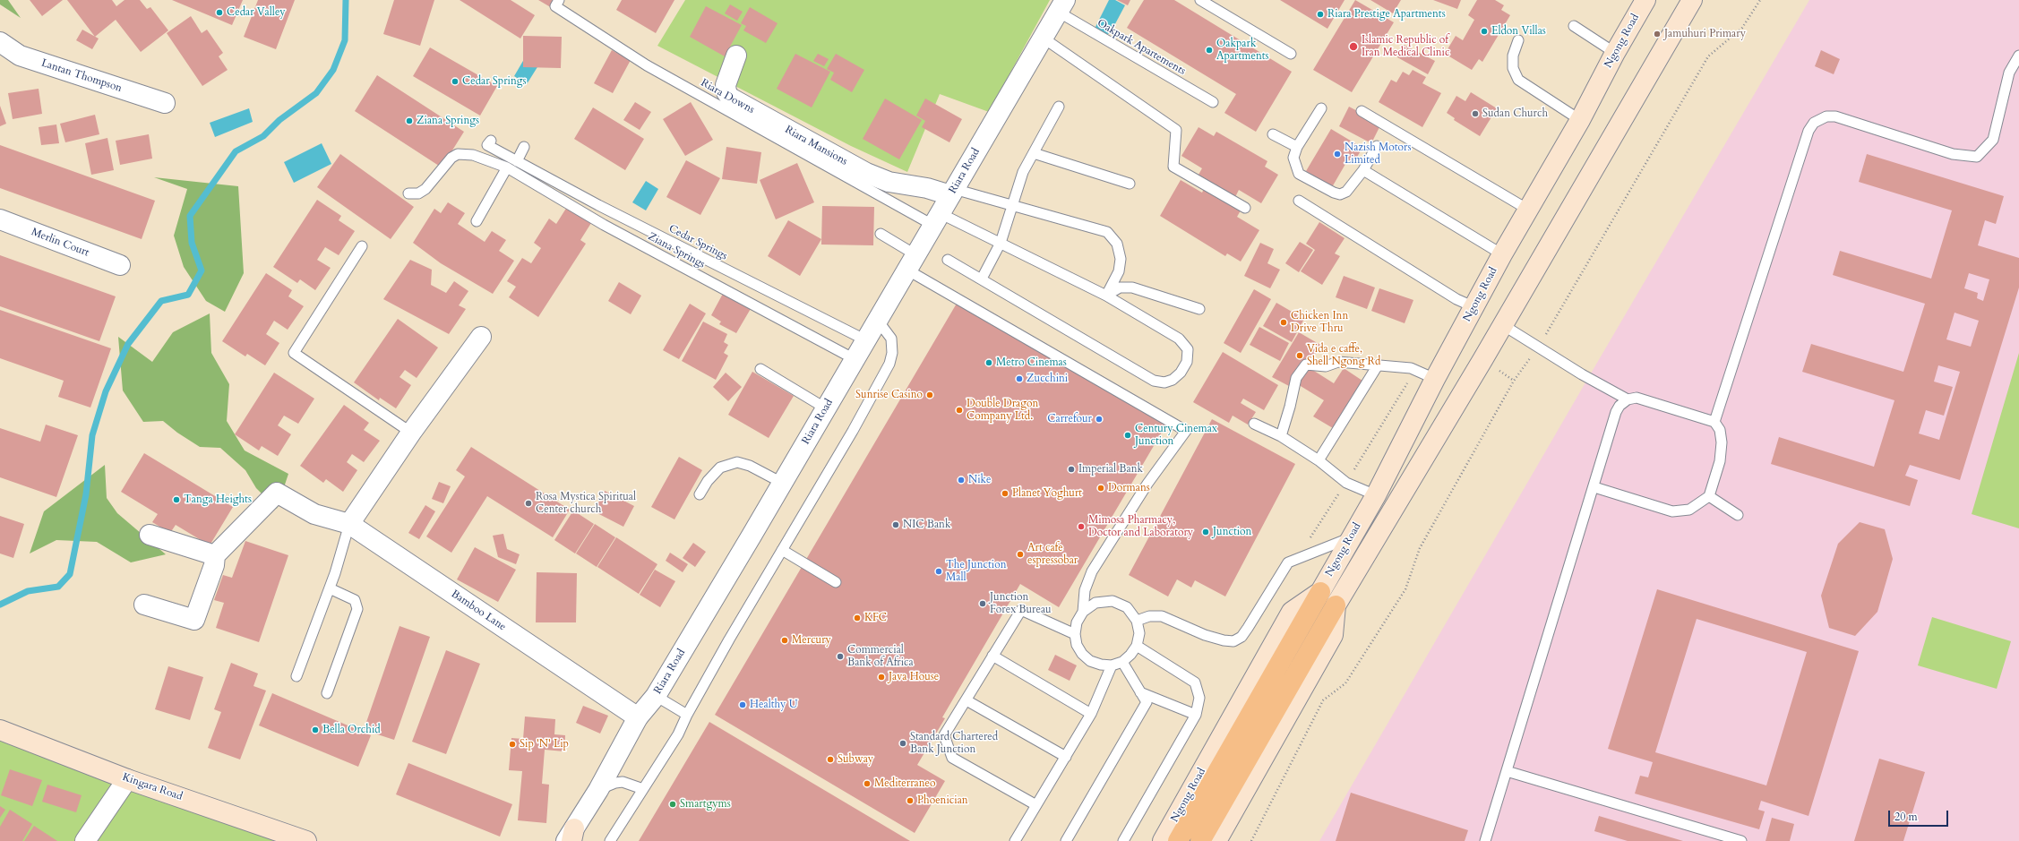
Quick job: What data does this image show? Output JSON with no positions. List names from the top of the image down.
{
  "streets": {
    "main road": ["Ngong Road", "Kingara Road"],
    "street": [
      "Lantan Thompson",
      "Riara Mansions",
      "Riara Road",
      "Merlin Court",
      "Bamboo Lane"
    ],
    "lane": [
      "Oakpark Apartements",
      "Riara Downs",
      "Cedar Springs",
      "Ziana Springs"
    ]
  },
  "crossings": [
    ["Oakpark Apartements", "Riara Road"],
    ["Riara Downs", "Riara Road"],
    ["Riara Mansions", "Riara Road"],
    ["Riara Road", "Cedar Springs"],
    ["Riara Road", "Ziana Springs"],
    ["Riara Road", "Bamboo Lane"]
  ],
  "places": [
    "Cedar Valley",
    "Riara Prestige Apartments",
    "Eldon Villas",
    "Jamuhuri Primary",
    "Islamic Republic of Iran Medical Clinic",
    "Oakpark Apartments",
    "Cedar Springs",
    "Sudan Church",
    "Ziana Springs",
    "Nazish Motors Limited",
    "Chicken Inn Drive Thru",
    "Vida e caffe, Shell Ngong Rd",
    "Metro Cinemas",
    "Zucchini",
    "Sunrise Casino",
    "Double Dragon Company Ltd.",
    "Carrefour",
    "Century Cinemax Junction",
    "Imperial Bank",
    "Nike",
    "Dormans",
    "Planet Yoghurt",
    "Tanga Heights",
    "Rosa Mystica Spiritual Center church",
    "NIC Bank",
    "Mimosa Pharmacy, Doctor and Laboratory",
    "Junction",
    "Art cafe espressobar",
    "The Junction Mall",
    "Junction Forex Bureau",
    "KFC",
    "Mercury",
    "Commercial Bank of Africa",
    "Java House",
    "Healthy U",
    "Bella Orchid",
    "Standard Chartered Bank Junction",
    "Sip 'N' Lip",
    "Subway",
    "Mediterraneo",
    "Phoenician",
    "Smartgyms"
  ],
  "scale_bar": "20 m"
}
